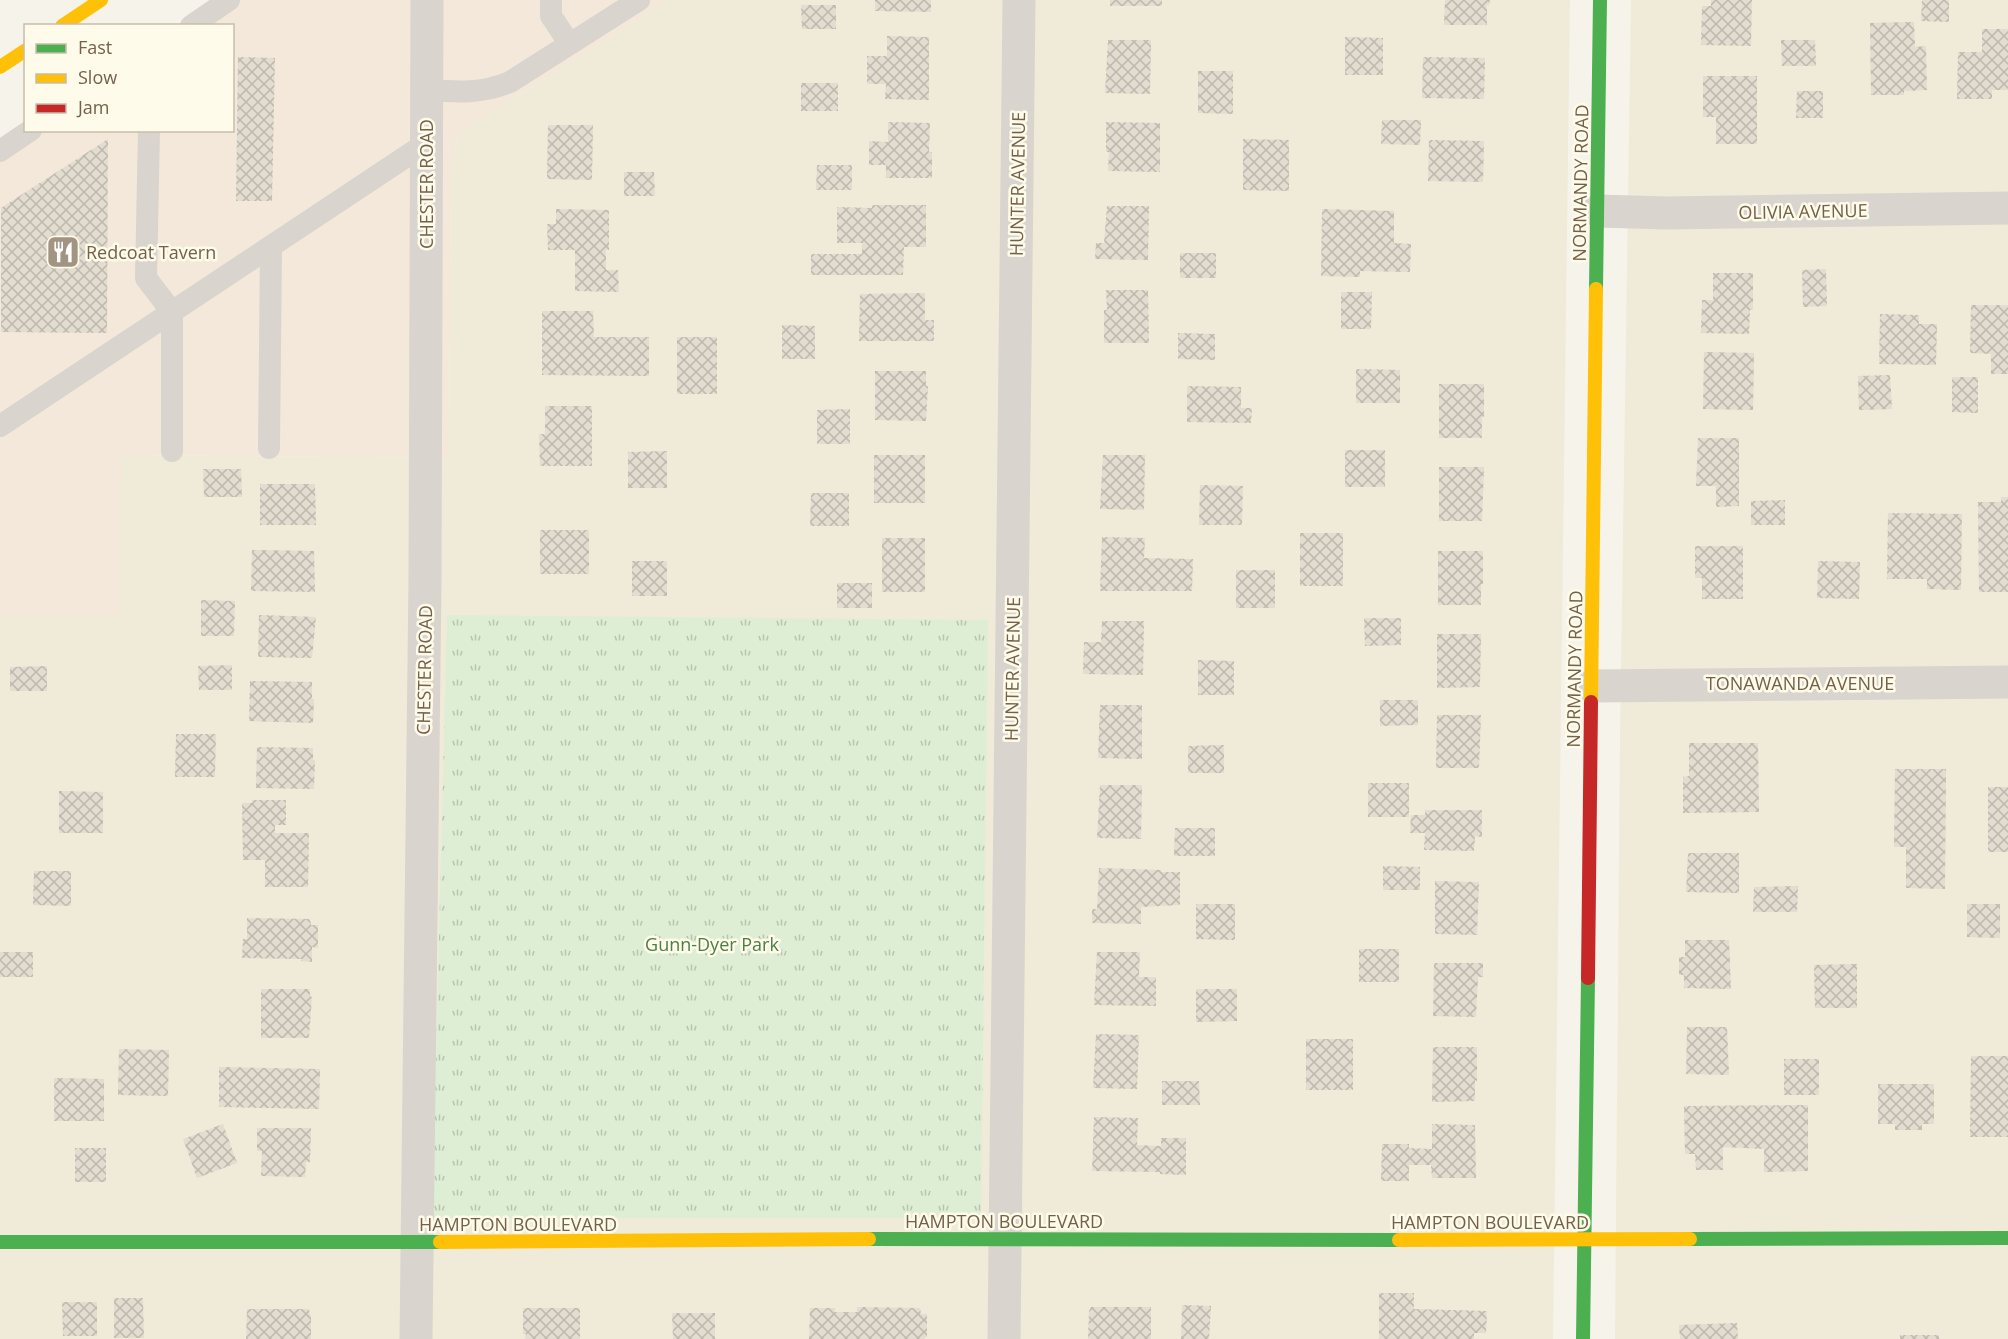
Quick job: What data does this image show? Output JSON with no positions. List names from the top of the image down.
{
  "streets": {
    "street": [
      "NORMANDY ROAD",
      "CHESTER ROAD",
      "HUNTER AVENUE",
      "OLIVIA AVENUE",
      "TONAWANDA AVENUE",
      "HAMPTON BOULEVARD"
    ]
  },
  "crossings": [
    ["NORMANDY ROAD", "OLIVIA AVENUE"],
    ["NORMANDY ROAD", "TONAWANDA AVENUE"],
    ["NORMANDY ROAD", "HAMPTON BOULEVARD"],
    ["CHESTER ROAD", "HAMPTON BOULEVARD"],
    ["HUNTER AVENUE", "HAMPTON BOULEVARD"]
  ],
  "parks": ["Gunn-Dyer Park"],
  "places": {
    "restaurant": ["Redcoat Tavern"]
  },
  "legend": ["Fast", "Slow", "Jam"]
}
